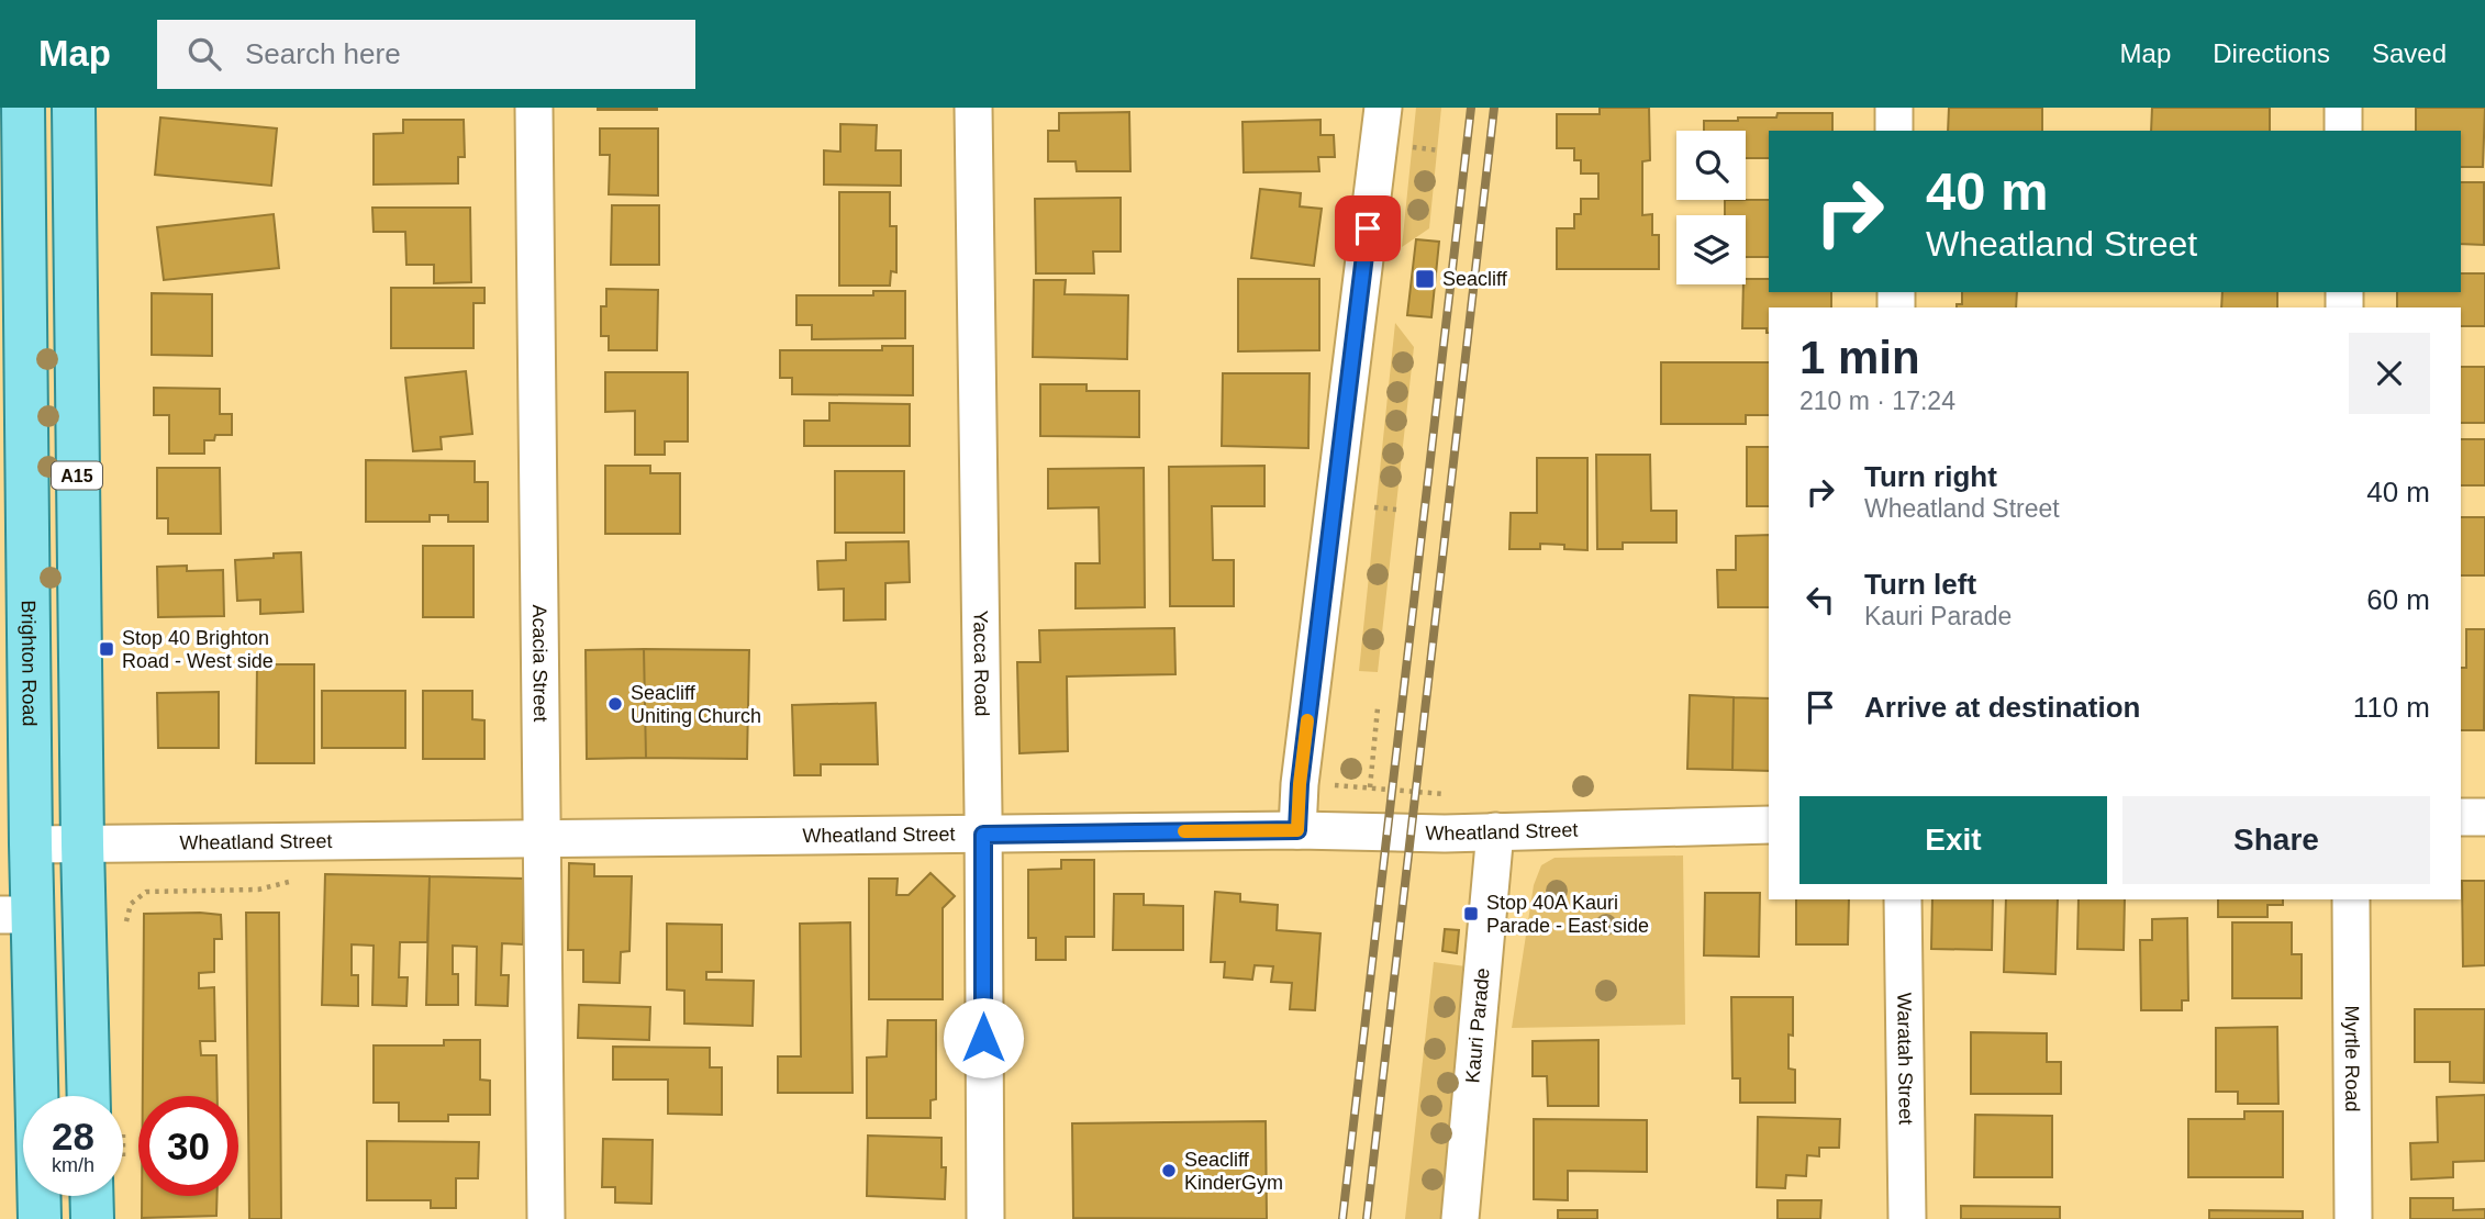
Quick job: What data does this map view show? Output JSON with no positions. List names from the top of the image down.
{
  "streets": {
    "main road": ["A15", "Brighton Road"],
    "street": [
      "Acacia Street",
      "Yacca Road",
      "Wheatland Street",
      "Kauri Parade",
      "Waratah Street",
      "Myrtle Road"
    ]
  },
  "crossings": [
    ["A15", "Wheatland Street"],
    ["Brighton Road", "Wheatland Street"],
    ["Acacia Street", "Wheatland Street"],
    ["Yacca Road", "Wheatland Street"],
    ["Wheatland Street", "Kauri Parade"]
  ],
  "places": {
    "transit": ["Seacliff", "Stop 40 Brighton Road - West side", "Stop 40A Kauri Parade - East side"],
    "other": ["Seacliff Uniting Church", "Seacliff KinderGym"]
  },
  "page": {
    "header": "Map",
    "search": "Search here",
    "nav": ["Map", "Directions", "Saved"],
    "turn": ["40 m", "Wheatland Street"],
    "heading": ["1 min", "210 m · 17:24"],
    "list": [
      {
        "name": "Turn right",
        "note": "Wheatland Street",
        "value": "40 m"
      },
      {
        "name": "Turn left",
        "note": "Kauri Parade",
        "value": "60 m"
      },
      {
        "name": "Arrive at destination",
        "value": "110 m"
      }
    ],
    "buttons": ["Exit", "Share"],
    "speed": "28 km/h",
    "limit": "30"
  }
}
